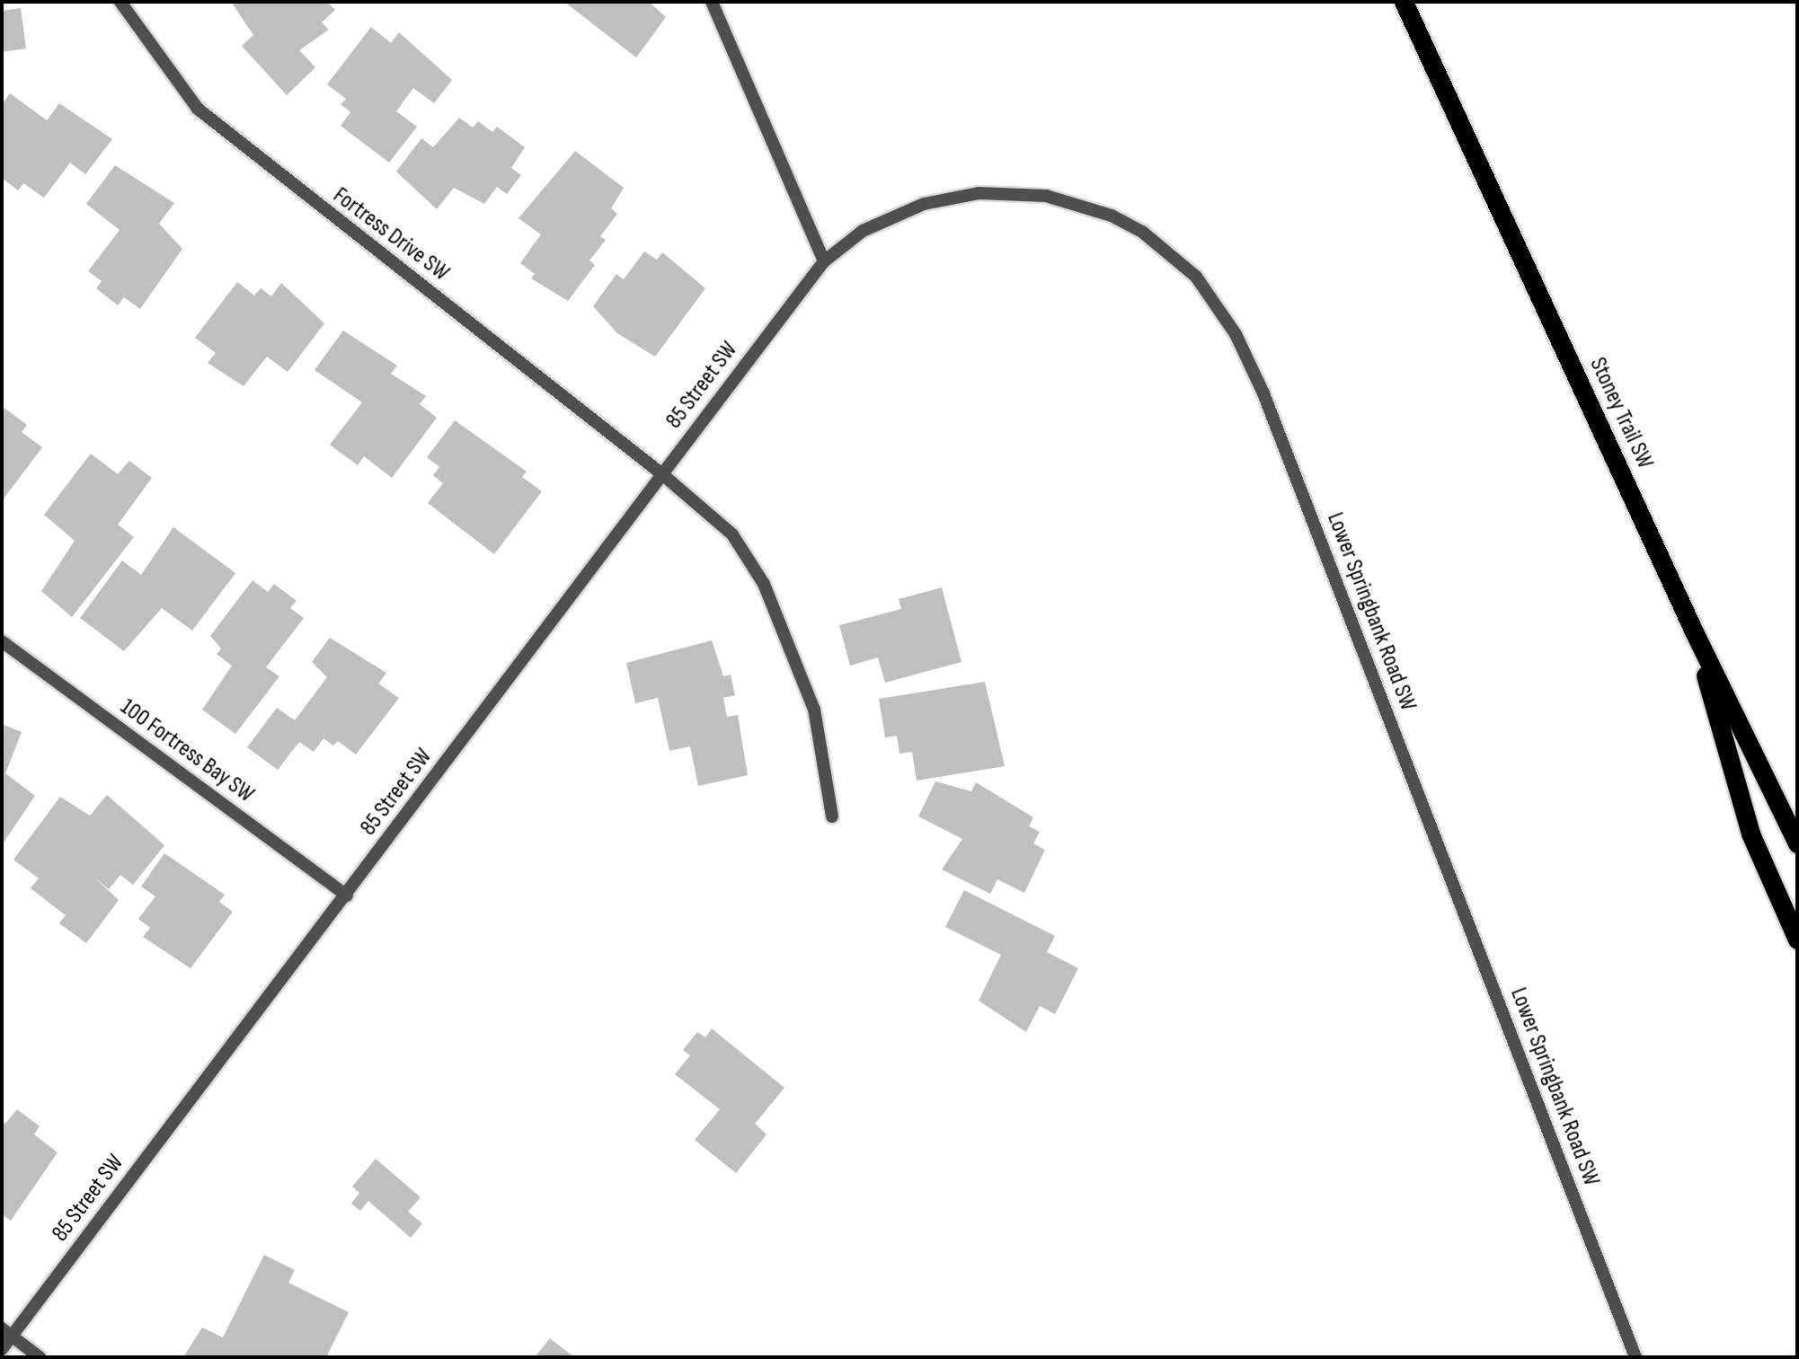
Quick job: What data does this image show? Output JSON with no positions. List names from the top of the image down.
{
  "streets": {
    "highway": ["Stoney Trail SW"],
    "street": [
      "Fortress Drive SW",
      "85 Street SW",
      "Lower Springbank Road SW",
      "100 Fortress Bay SW"
    ]
  },
  "crossings": [
    ["Fortress Drive SW", "85 Street SW"],
    ["85 Street SW", "Lower Springbank Road SW"],
    ["85 Street SW", "100 Fortress Bay SW"]
  ]
}
